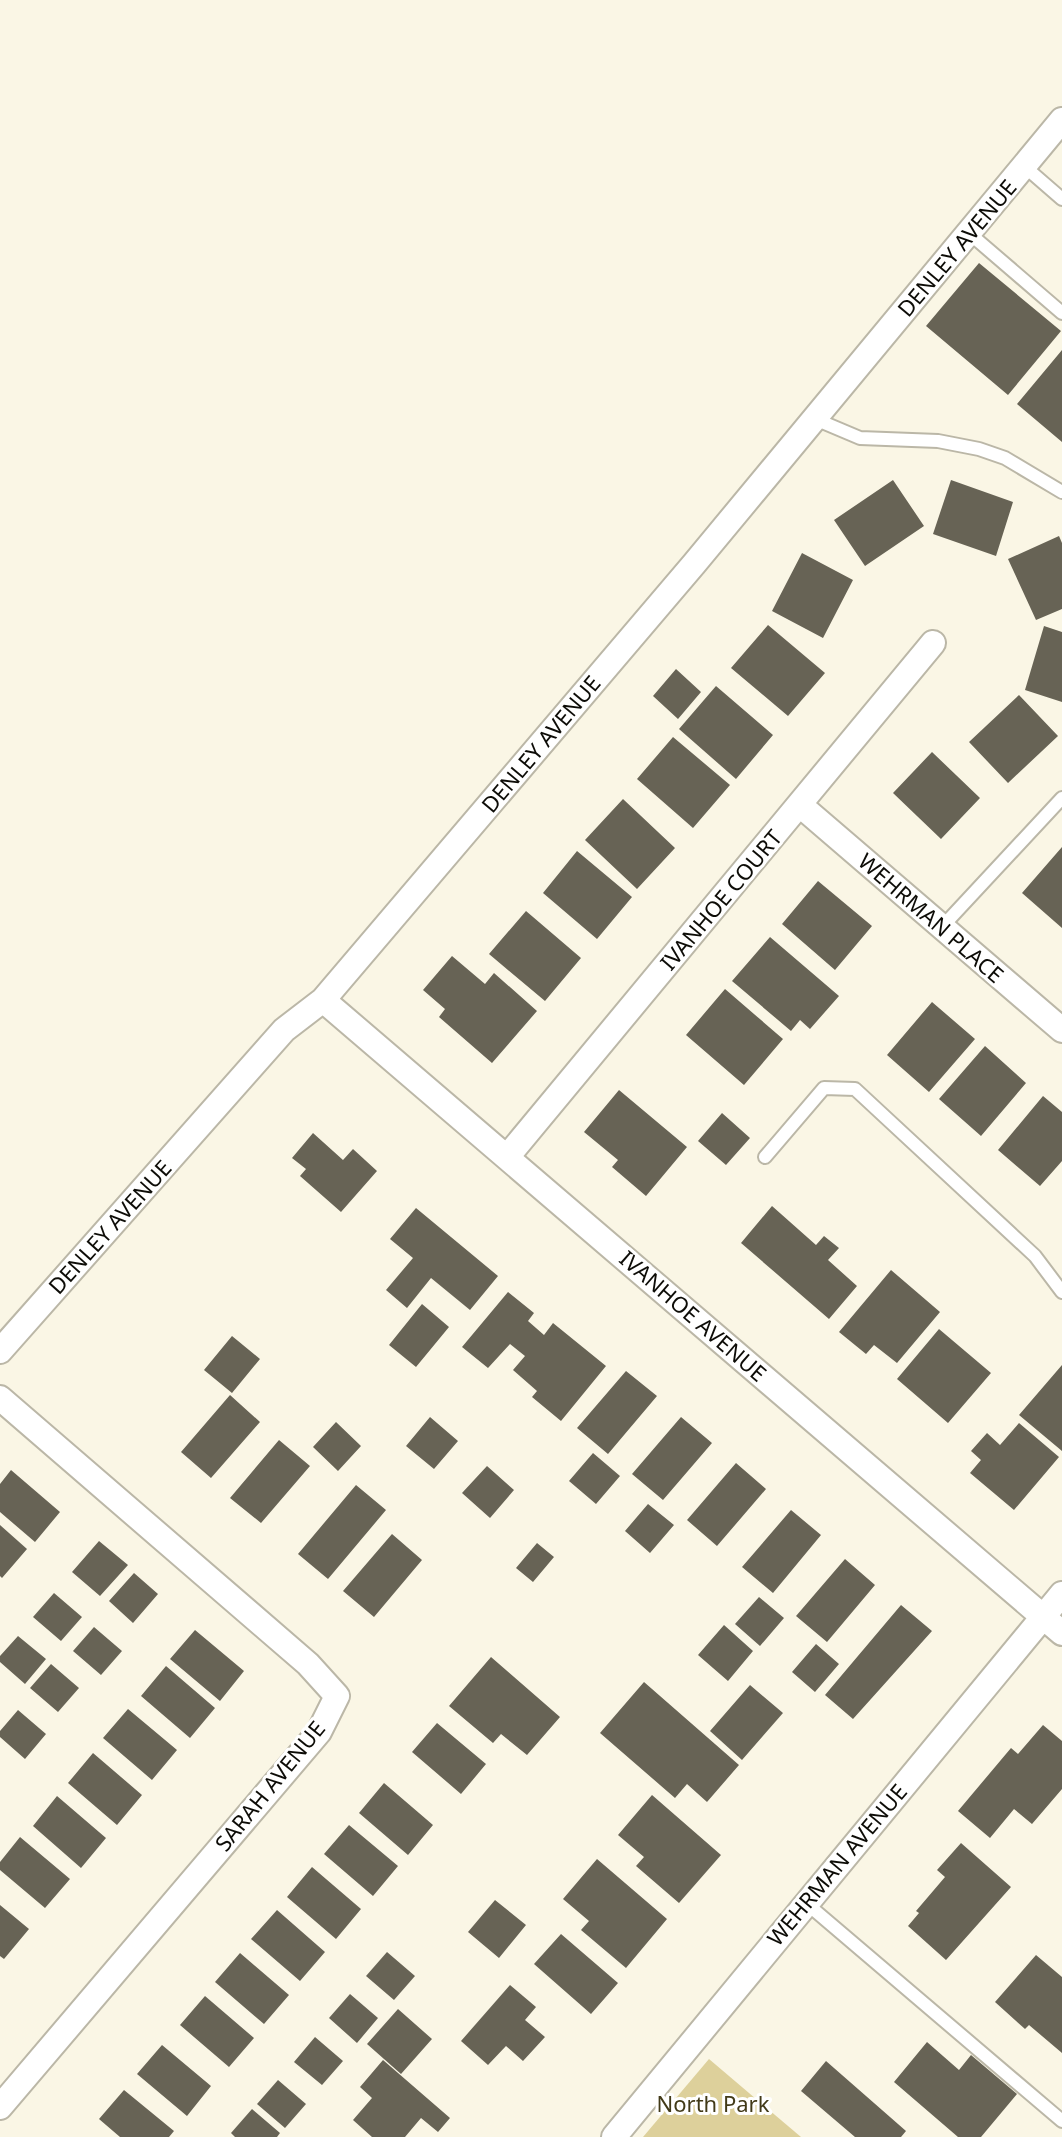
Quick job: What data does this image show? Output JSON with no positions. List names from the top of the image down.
{
  "streets": {
    "street": [
      "DENLEY AVENUE",
      "IVANHOE COURT",
      "WEHRMAN PLACE",
      "IVANHOE AVENUE",
      "SARAH AVENUE",
      "WEHRMAN AVENUE"
    ]
  },
  "crossings": [
    ["DENLEY AVENUE", "IVANHOE AVENUE"],
    ["IVANHOE COURT", "WEHRMAN PLACE"],
    ["IVANHOE COURT", "IVANHOE AVENUE"],
    ["IVANHOE AVENUE", "WEHRMAN AVENUE"]
  ],
  "parks": ["North Park"]
}
